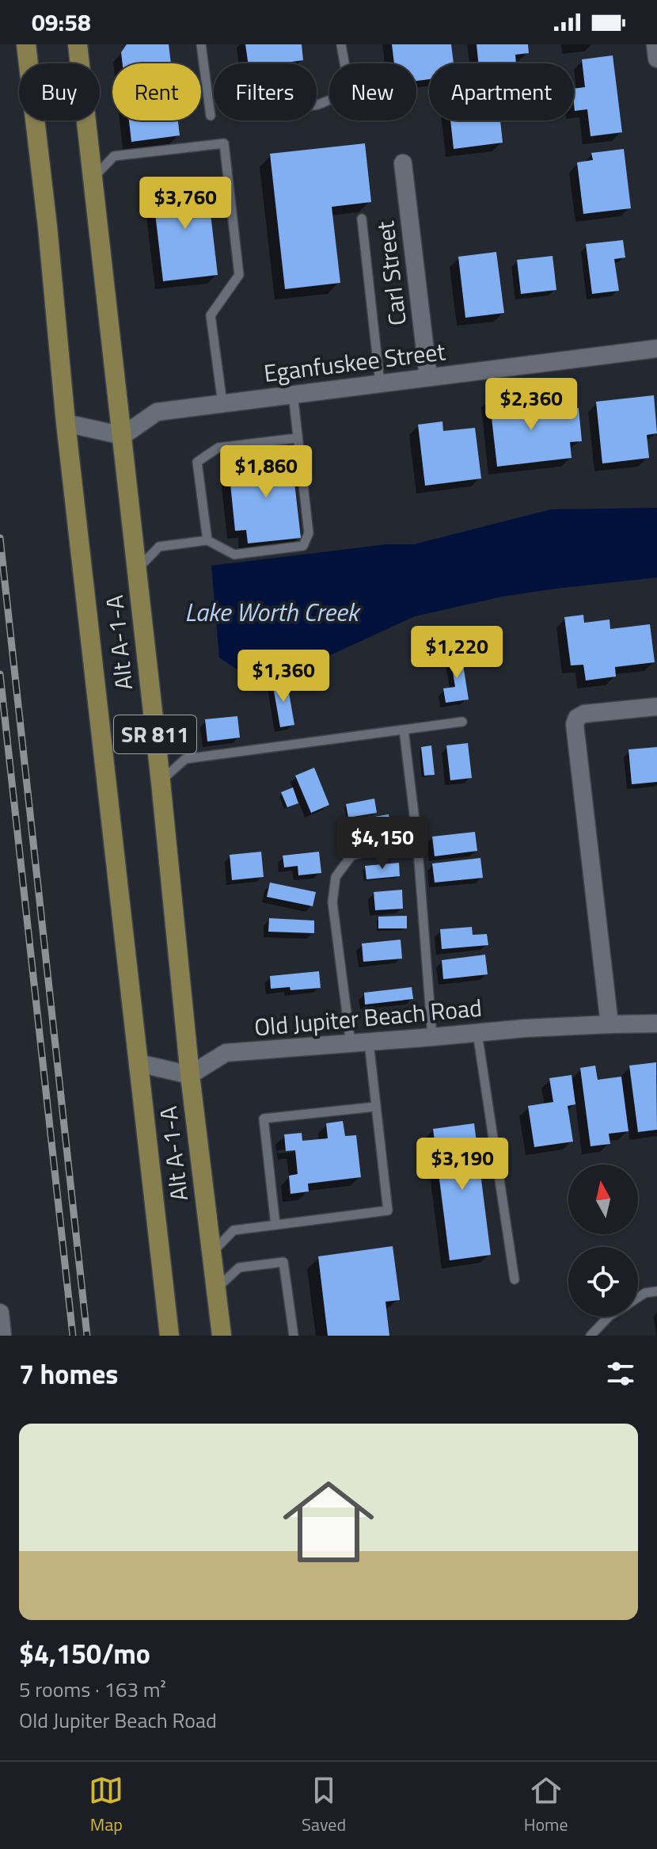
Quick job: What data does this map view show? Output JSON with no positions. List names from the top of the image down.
{
  "streets": {
    "main road": ["Alt A-1-A", "SR 811"],
    "street": ["Carl Street", "Eganfuskee Street", "Old Jupiter Beach Road"]
  },
  "crossings": [
    ["Carl Street", "Eganfuskee Street"],
    ["Eganfuskee Street", "Alt A-1-A"],
    ["Alt A-1-A", "Old Jupiter Beach Road"]
  ],
  "water": ["Lake Worth Creek"],
  "north": "top",
  "page": {
    "status": "09:58",
    "chip": [
      "Buy",
      "Rent",
      "Filters",
      "New",
      "Apartment"
    ],
    "price": [
      "$3,760",
      "$2,360",
      "$1,860",
      "$1,220",
      "$1,360",
      "$4,150",
      "$3,190"
    ],
    "heading": "7 homes",
    "list": [
      {
        "name": "$4,150/mo",
        "note": "5 rooms · 163 m² · Old Jupiter Beach Road"
      }
    ],
    "tabs": ["Map", "Saved", "Home"]
  }
}
